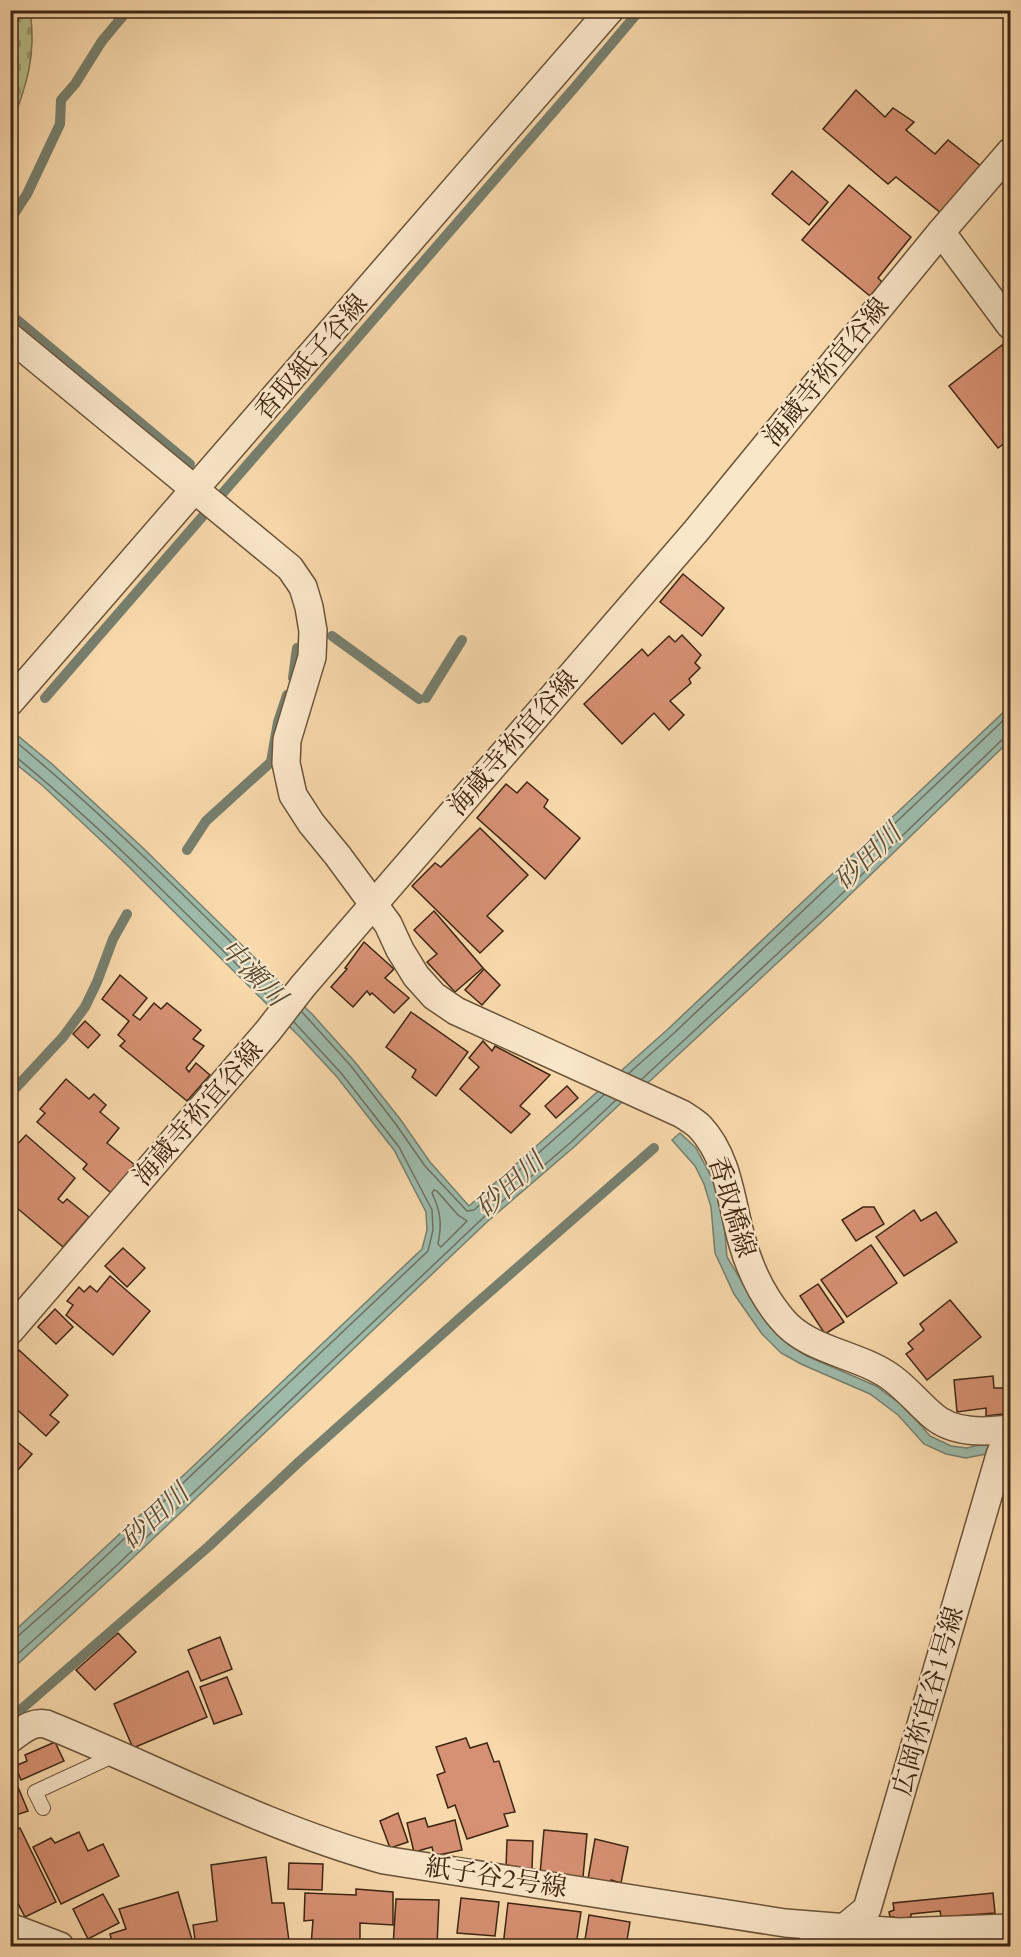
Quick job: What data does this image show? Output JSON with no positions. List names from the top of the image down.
{
  "streets": {
    "street": [
      "香取紙子谷線",
      "海蔵寺祢宜谷線",
      "香取橋線",
      "広岡祢宜谷1号線",
      "紙子谷2号線"
    ]
  },
  "crossings": [
    ["香取紙子谷線", "香取橋線"],
    ["海蔵寺祢宜谷線", "香取橋線"],
    ["香取橋線", "広岡祢宜谷1号線"],
    ["広岡祢宜谷1号線", "紙子谷2号線"]
  ],
  "water": ["砂田川", "中瀬川"]
}
